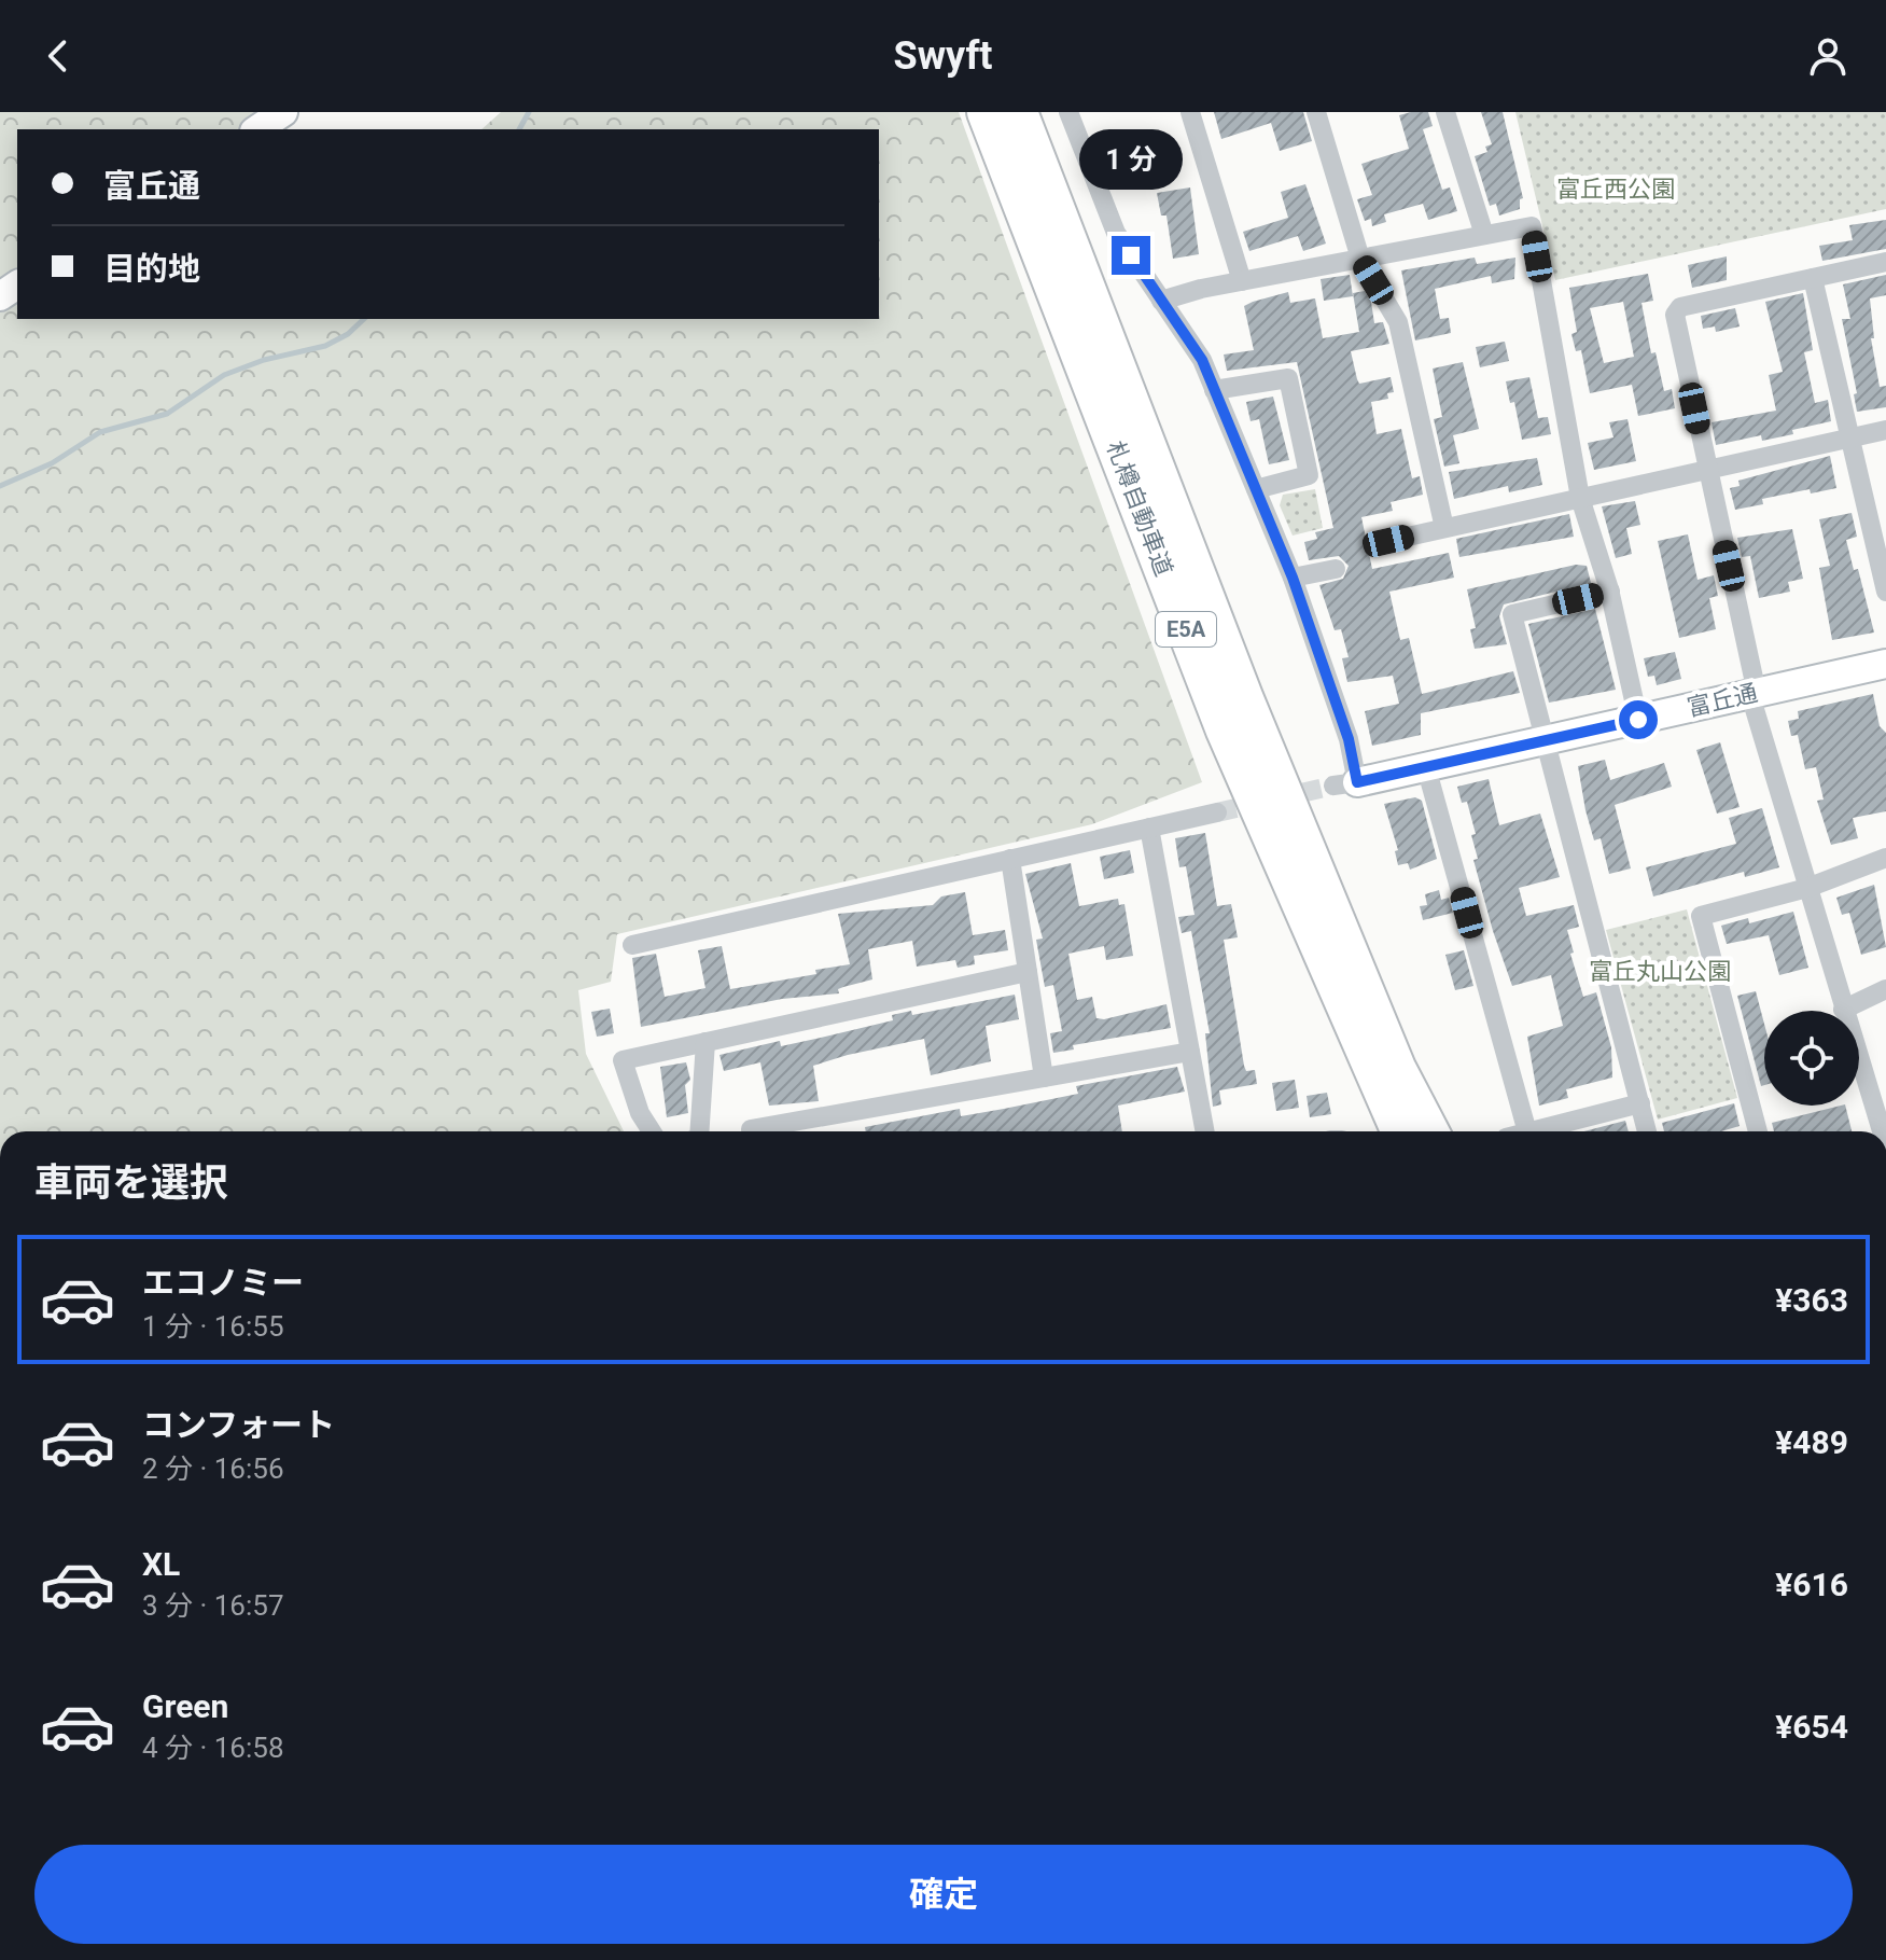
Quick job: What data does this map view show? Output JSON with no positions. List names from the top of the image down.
{
  "streets": {
    "highway": ["札樽自動車道", "E5A"],
    "street": ["富丘通"]
  },
  "parks": ["富丘西公園", "富丘丸山公園"],
  "page": {
    "header": "Swyft",
    "bubble": "1 分",
    "banner": ["富丘通", "目的地"],
    "heading": "車両を選択",
    "list": [
      {
        "name": "エコノミー",
        "note": "1 分 · 16:55",
        "value": "¥363"
      },
      {
        "name": "コンフォート",
        "note": "2 分 · 16:56",
        "value": "¥489"
      },
      {
        "name": "XL",
        "note": "3 分 · 16:57",
        "value": "¥616"
      },
      {
        "name": "Green",
        "note": "4 分 · 16:58",
        "value": "¥654"
      }
    ],
    "buttons": "確定"
  }
}
